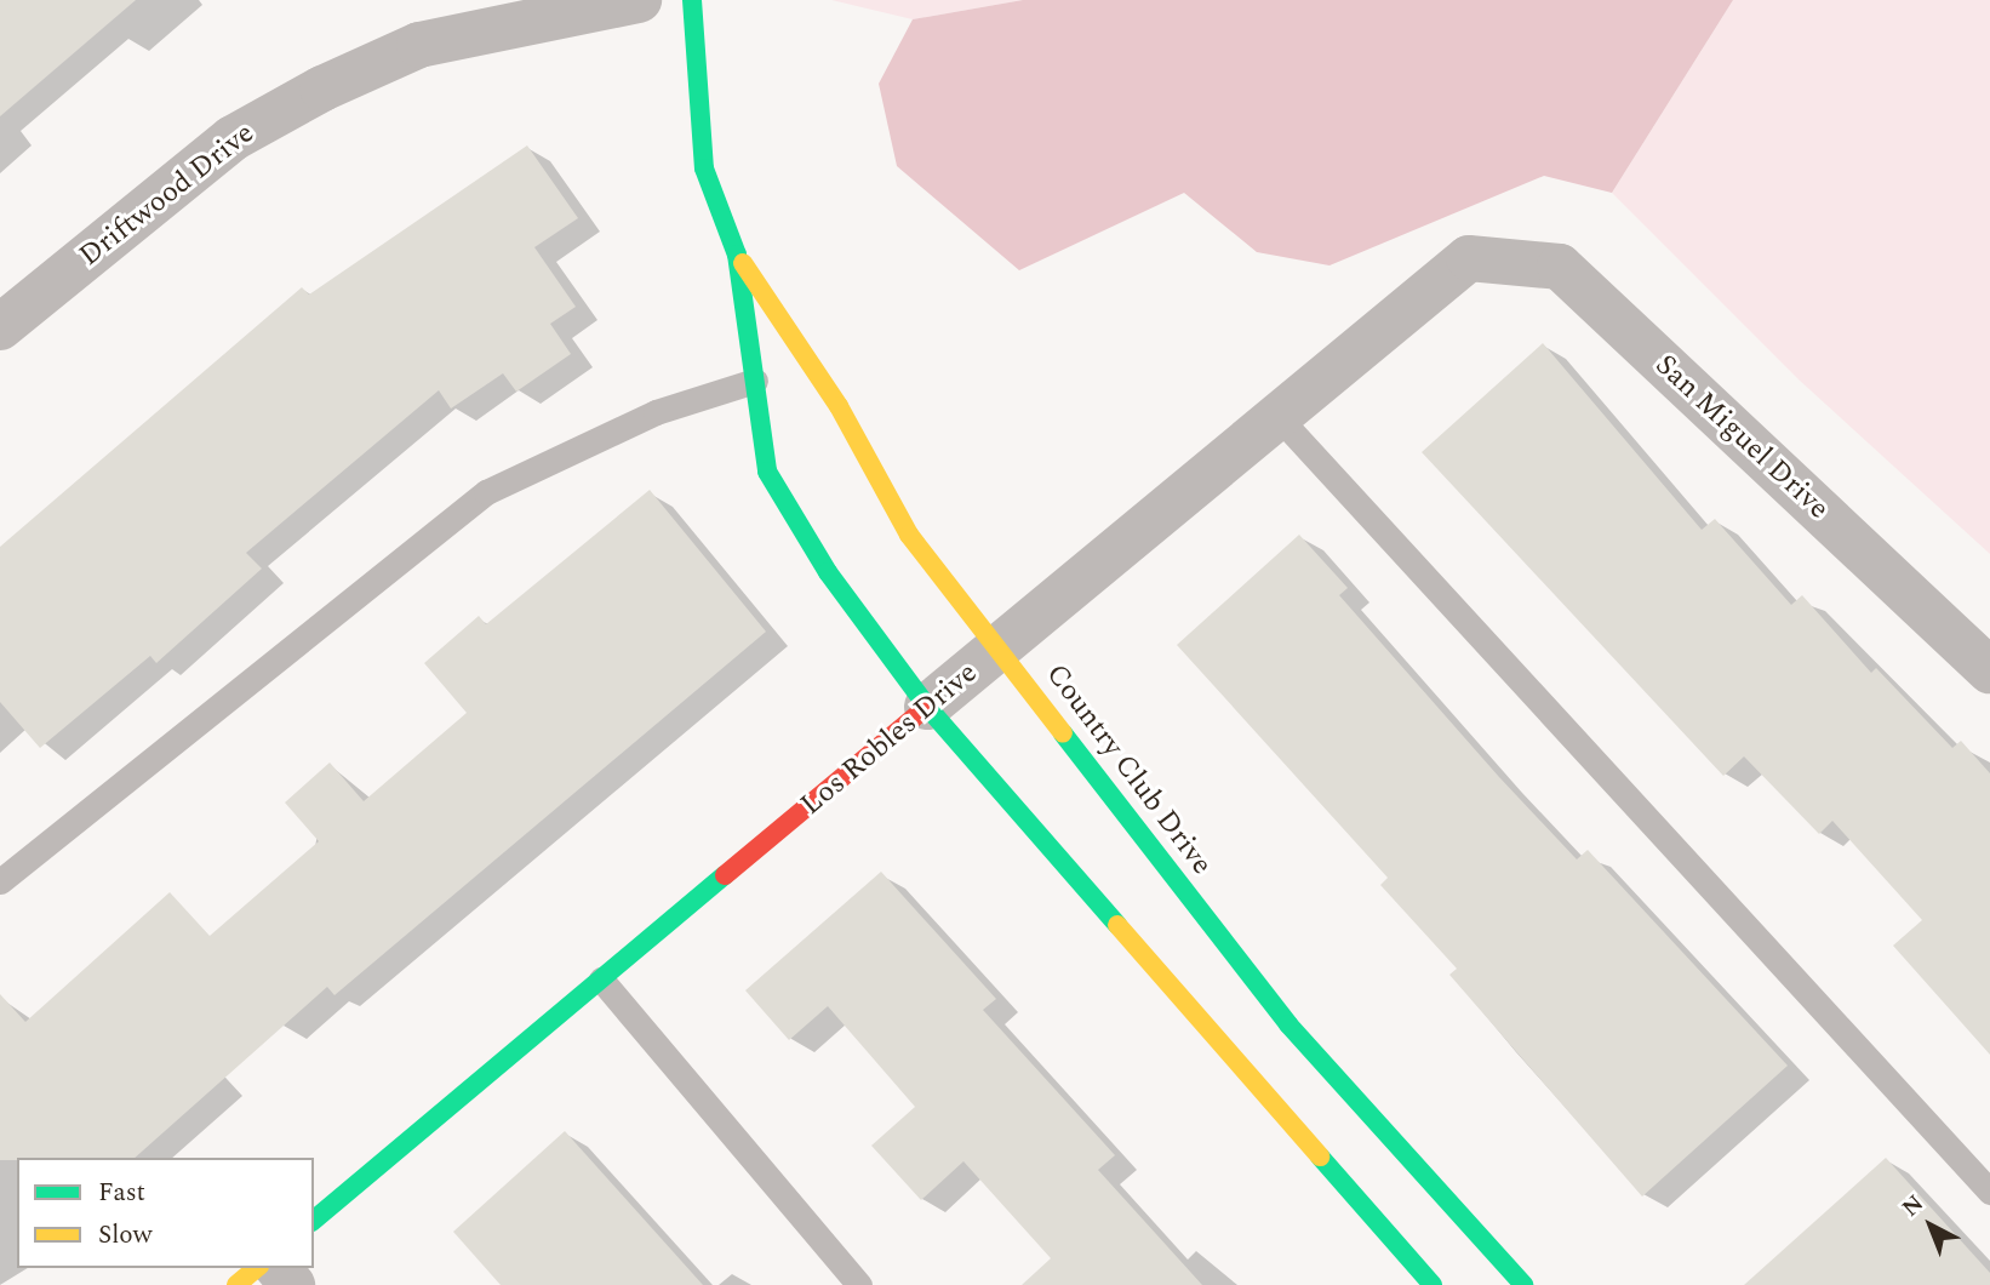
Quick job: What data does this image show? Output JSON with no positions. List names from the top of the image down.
{
  "streets": {
    "street": [
      "Driftwood Drive",
      "San Miguel Drive",
      "Los Robles Drive",
      "Country Club Drive"
    ]
  },
  "crossings": [
    ["San Miguel Drive", "Los Robles Drive"],
    ["Los Robles Drive", "Country Club Drive"]
  ],
  "legend": ["Fast", "Slow"],
  "north": "top left"
}
